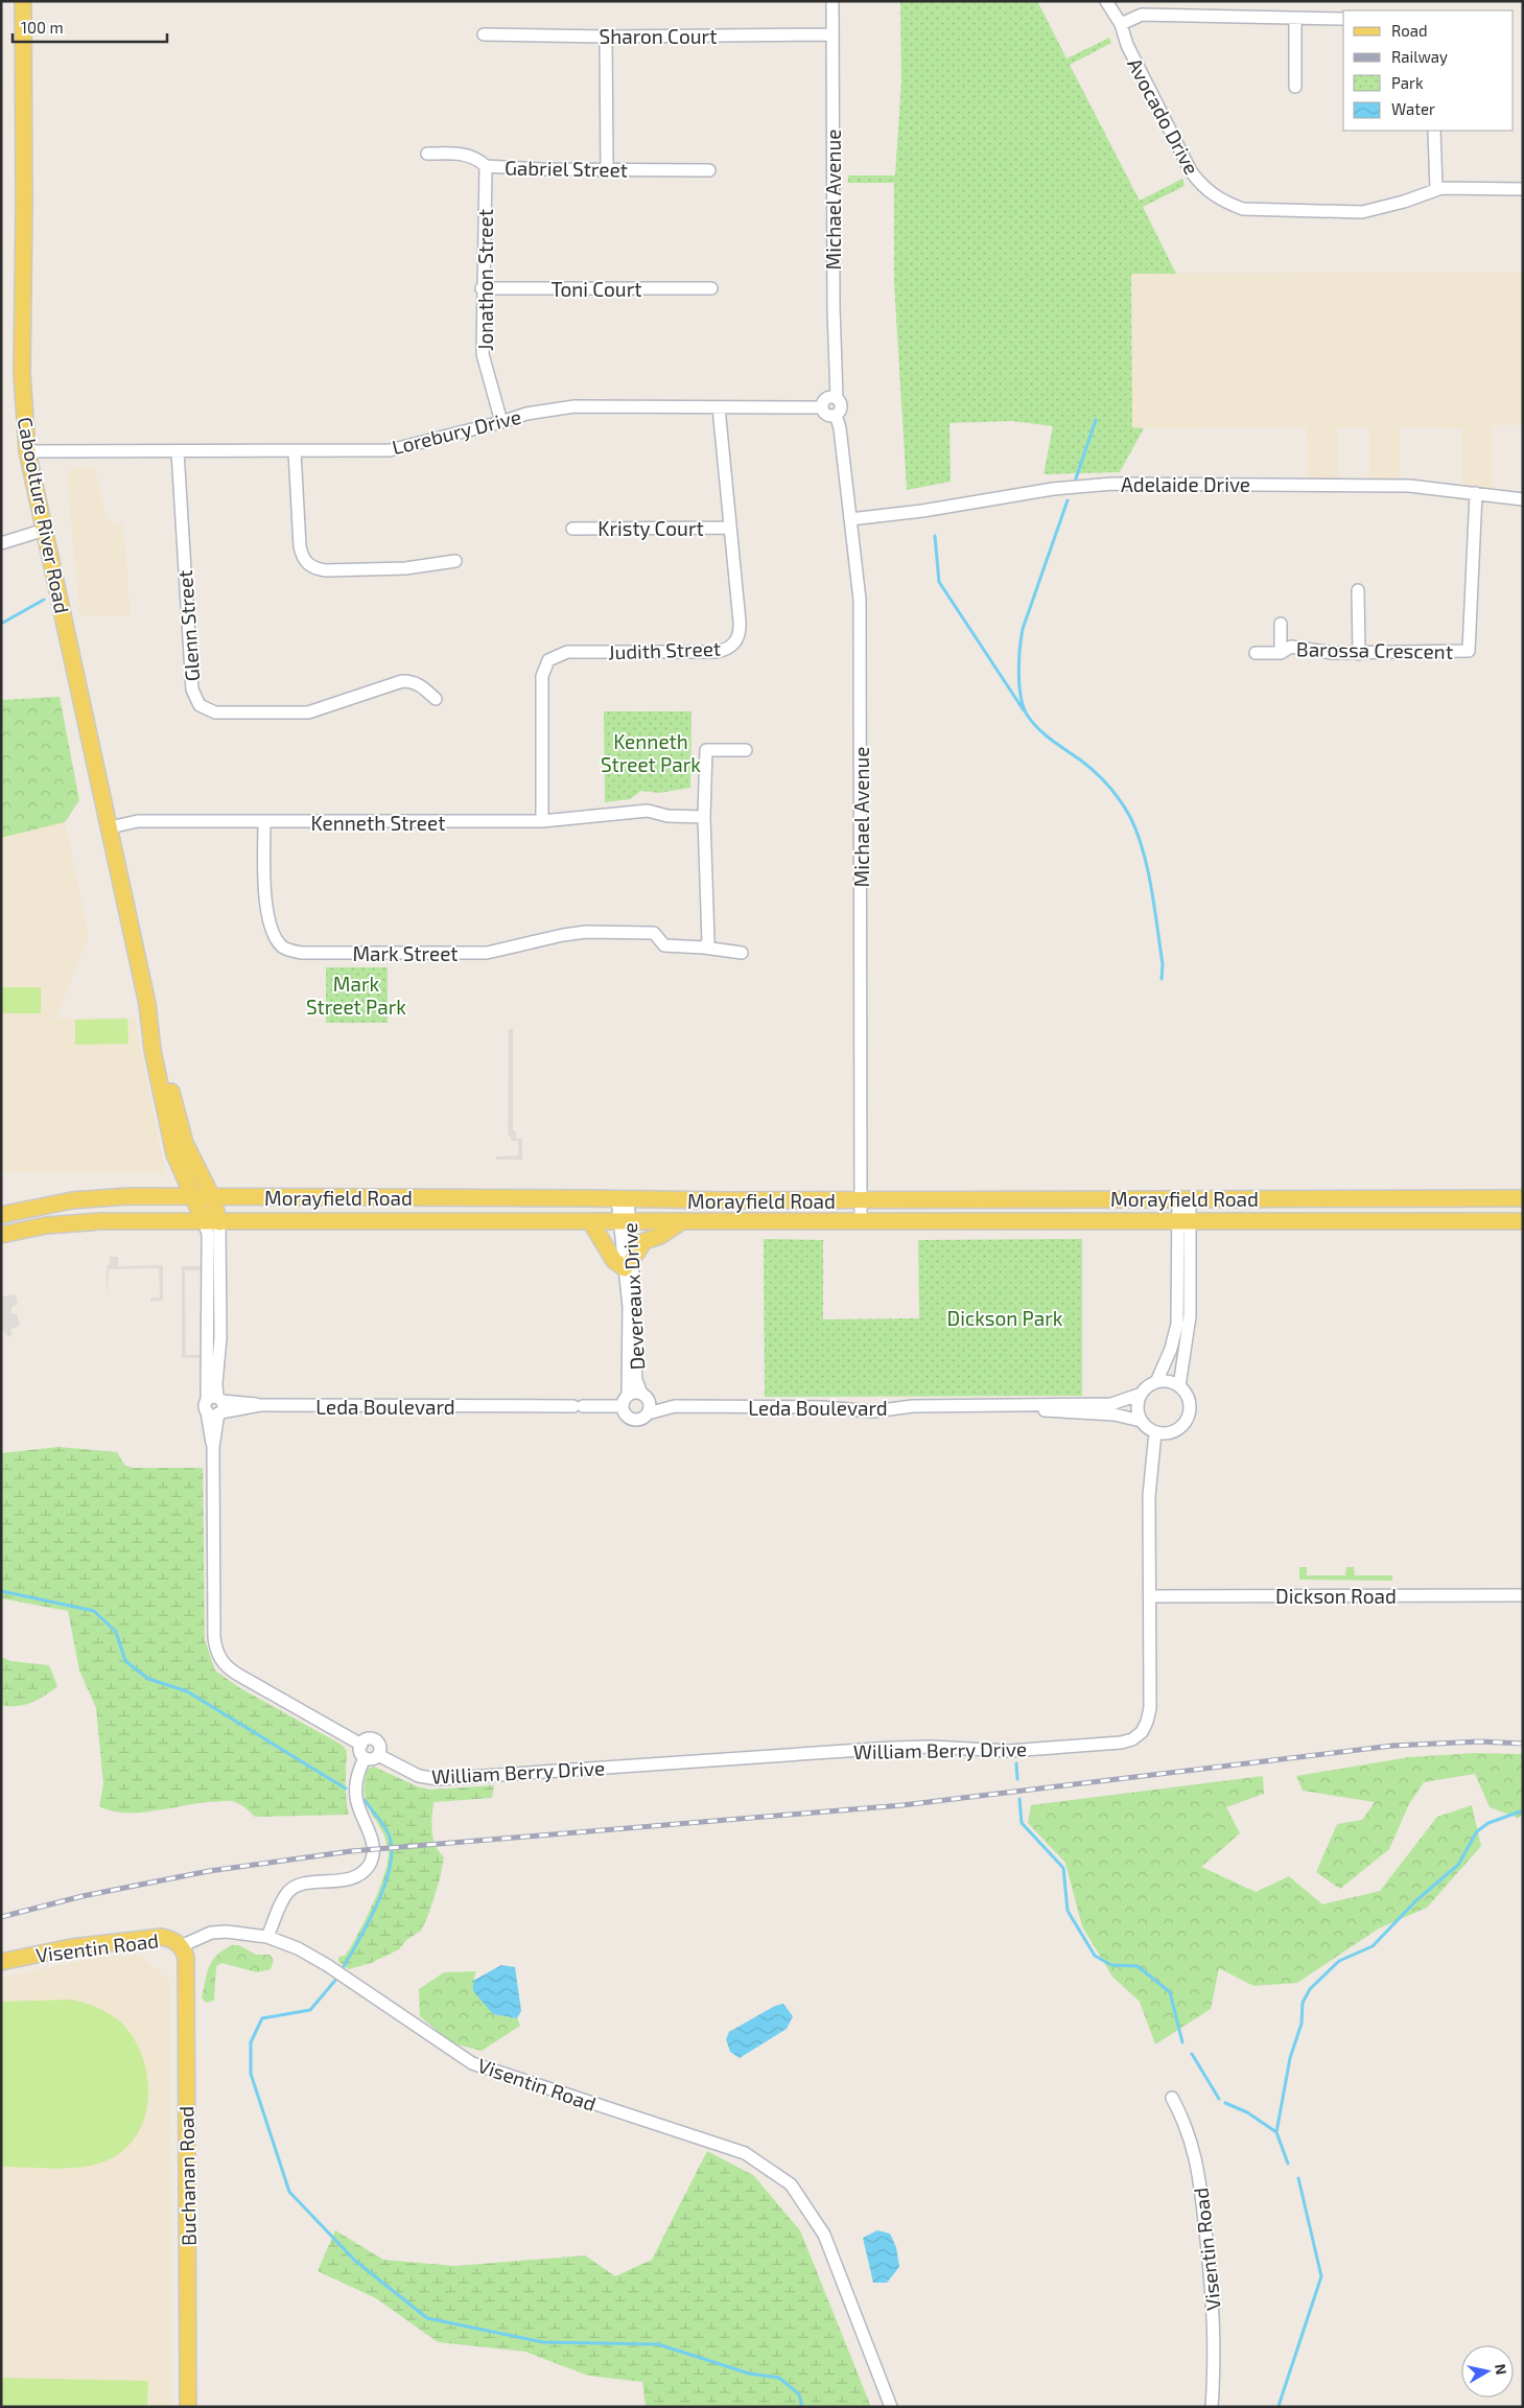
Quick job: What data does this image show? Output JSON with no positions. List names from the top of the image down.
{
  "streets": {
    "main road": [
      "Caboolture River Road",
      "Morayfield Road",
      "Visentin Road",
      "Buchanan Road"
    ],
    "street": [
      "Sharon Court",
      "Avocado Drive",
      "Gabriel Street",
      "Michael Avenue",
      "Jonathon Street",
      "Toni Court",
      "Lorebury Drive",
      "Adelaide Drive",
      "Kristy Court",
      "Glenn Street",
      "Judith Street",
      "Barossa Crescent",
      "Kenneth Street",
      "Mark Street",
      "Devereaux Drive",
      "Leda Boulevard",
      "Dickson Road",
      "William Berry Drive"
    ]
  },
  "crossings": [
    ["Sharon Court", "Michael Avenue"],
    ["Gabriel Street", "Jonathon Street"],
    ["Michael Avenue", "Lorebury Drive"],
    ["Michael Avenue", "Adelaide Drive"],
    ["Michael Avenue", "Morayfield Road"],
    ["Jonathon Street", "Toni Court"],
    ["Jonathon Street", "Lorebury Drive"],
    ["Lorebury Drive", "Caboolture River Road"],
    ["Lorebury Drive", "Glenn Street"],
    ["Lorebury Drive", "Judith Street"],
    ["Adelaide Drive", "Barossa Crescent"],
    ["Caboolture River Road", "Kenneth Street"],
    ["Caboolture River Road", "Morayfield Road"],
    ["Kristy Court", "Judith Street"],
    ["Judith Street", "Kenneth Street"],
    ["Kenneth Street", "Mark Street"],
    ["Morayfield Road", "Devereaux Drive"],
    ["Devereaux Drive", "Leda Boulevard"],
    ["Leda Boulevard", "William Berry Drive"],
    ["Dickson Road", "William Berry Drive"],
    ["Visentin Road", "Buchanan Road"]
  ],
  "parks": ["Kenneth Street Park", "Mark Street Park", "Dickson Park"],
  "legend": [
    "Road",
    "Railway",
    "Park",
    "Water"
  ],
  "scale_bar": "100 m",
  "north": "right"
}
